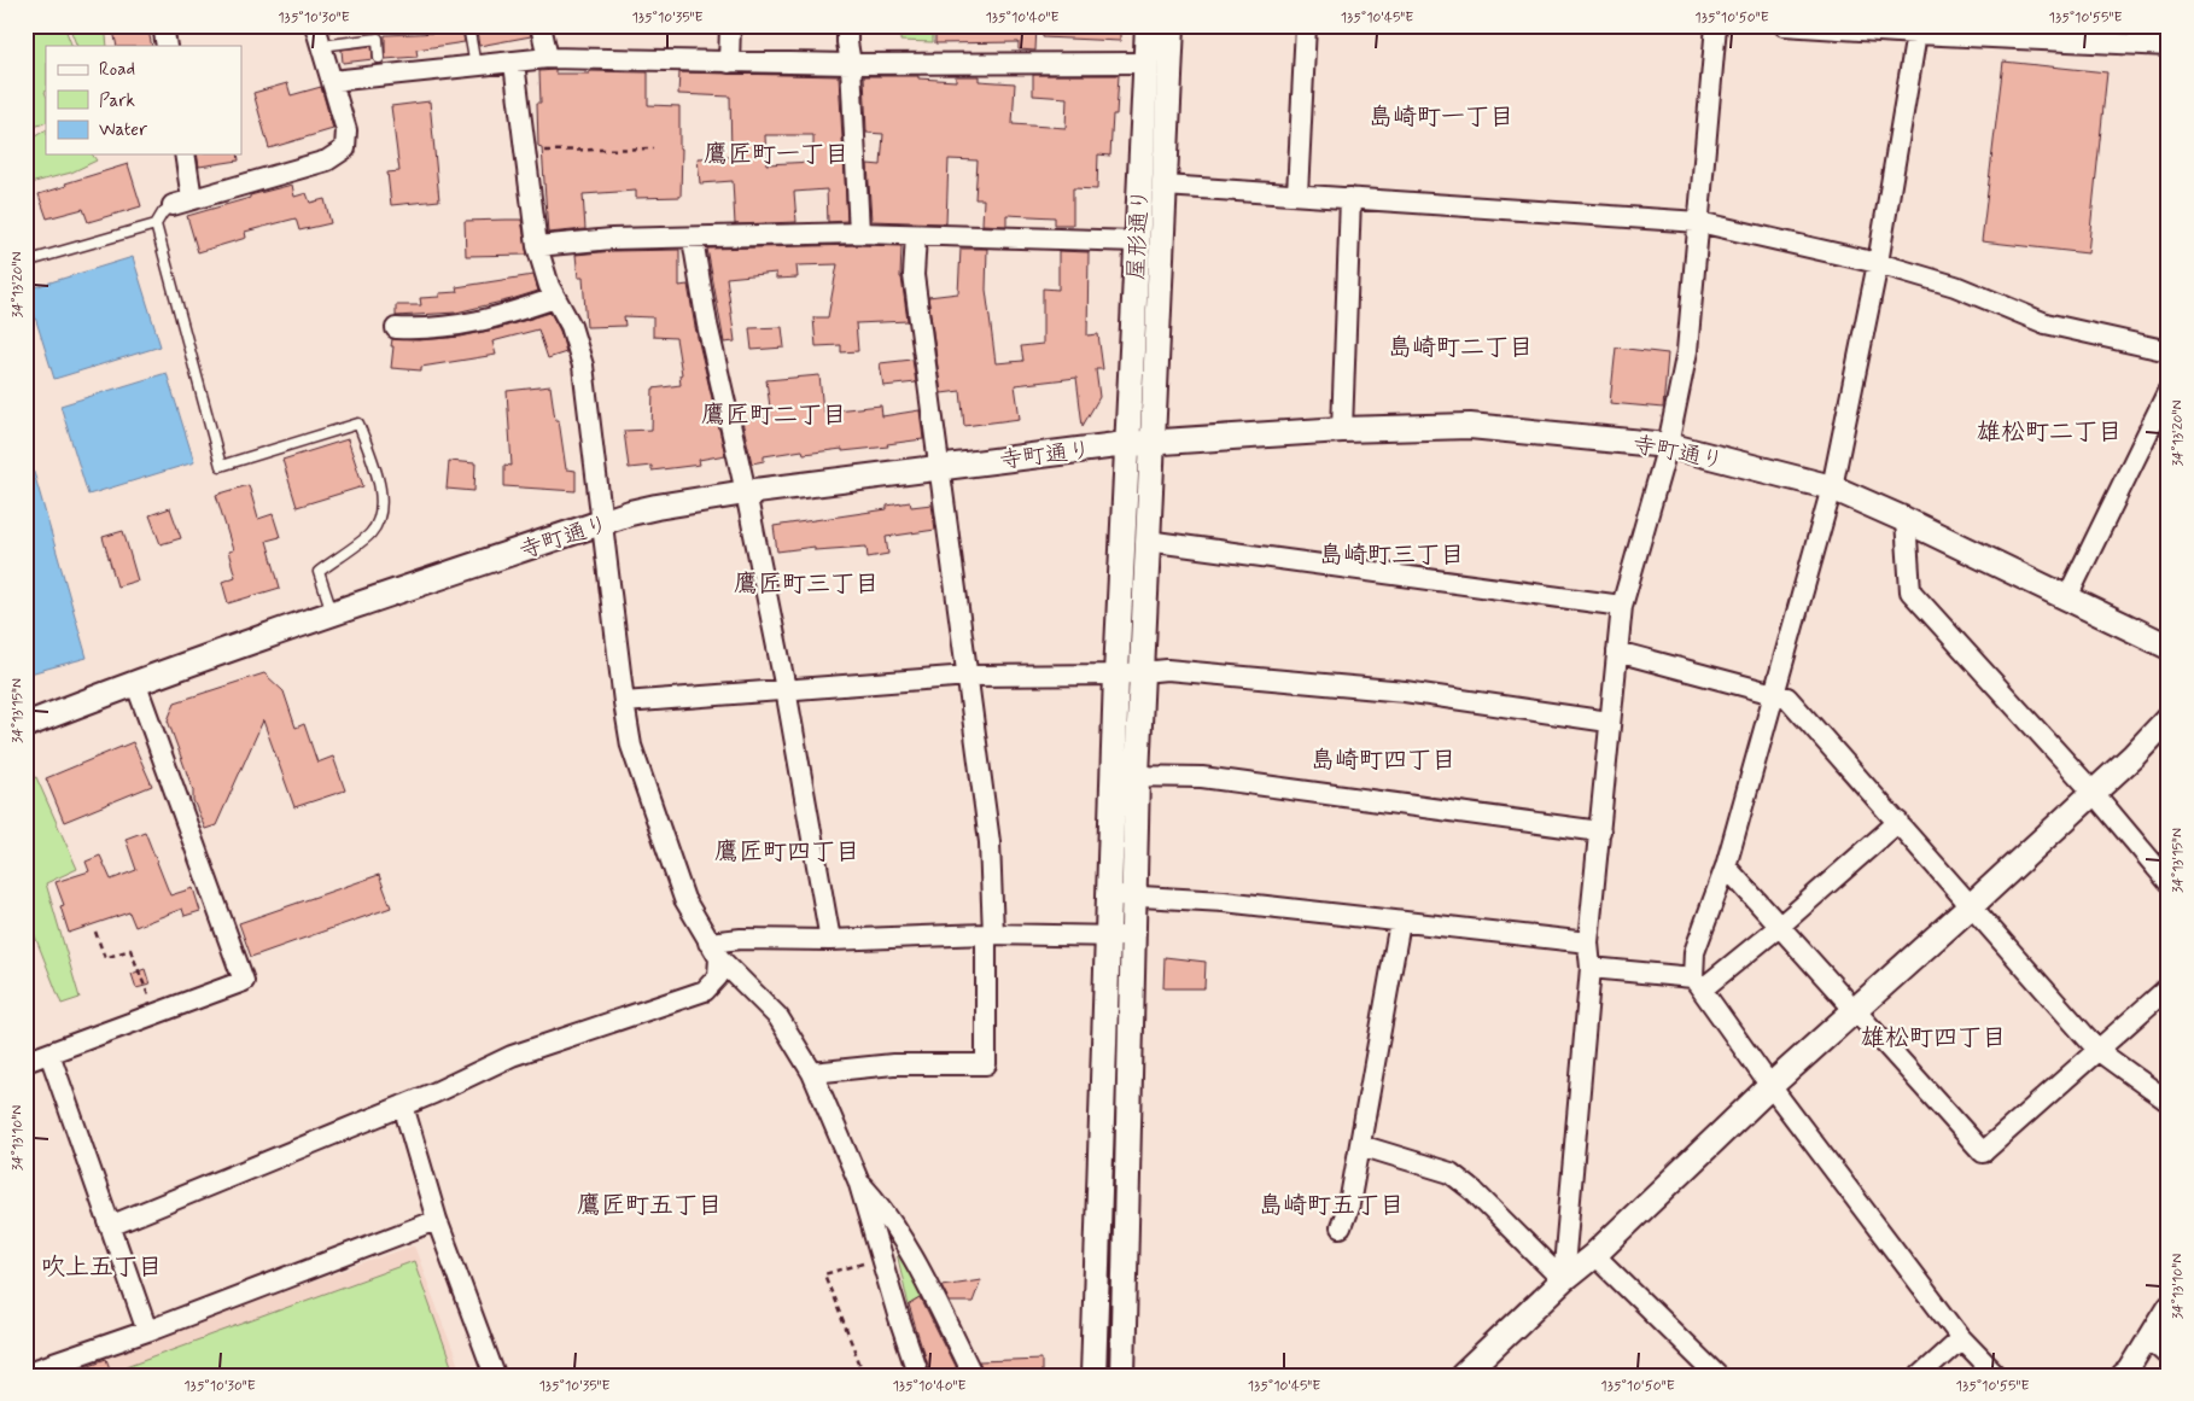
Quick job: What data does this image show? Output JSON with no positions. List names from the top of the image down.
{
  "streets": {
    "street": ["屋形通り", "寺町通り"]
  },
  "crossings": [
    ["屋形通り", "寺町通り"]
  ],
  "districts": [
    "島崎町一丁目",
    "鷹匠町一丁目",
    "島崎町二丁目",
    "鷹匠町二丁目",
    "雄松町二丁目",
    "島崎町三丁目",
    "鷹匠町三丁目",
    "島崎町四丁目",
    "鷹匠町四丁目",
    "雄松町四丁目",
    "鷹匠町五丁目",
    "島崎町五丁目",
    "吹上五丁目"
  ],
  "legend": ["Road", "Park", "Water"],
  "coordinates": [
    "135°10'30\"E",
    "135°10'35\"E",
    "135°10'40\"E",
    "135°10'45\"E",
    "135°10'50\"E",
    "135°10'55\"E",
    "34°13'20\"N",
    "34°13'15\"N",
    "34°13'10\"N"
  ]
}
